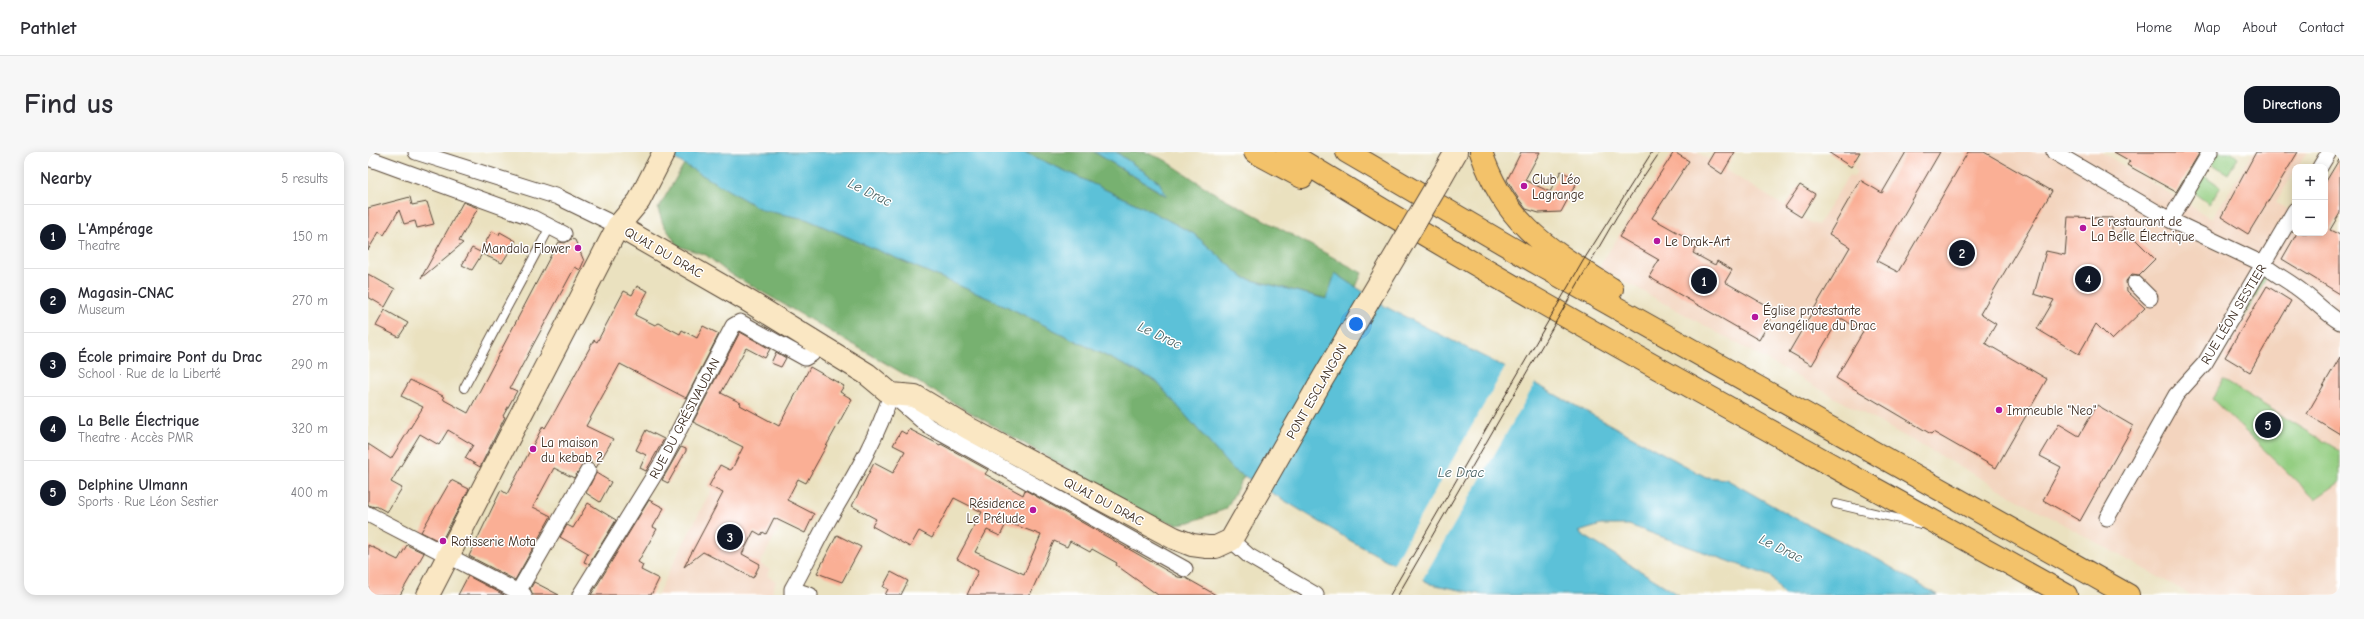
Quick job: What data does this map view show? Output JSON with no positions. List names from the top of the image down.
{
  "streets": {
    "street": [
      "QUAI DU DRAC",
      "RUE LÉON SESTIER",
      "PONT ESCLANGON",
      "RUE DU GRÉSIVAUDAN"
    ]
  },
  "crossings": [
    ["QUAI DU DRAC", "PONT ESCLANGON"],
    ["QUAI DU DRAC", "RUE DU GRÉSIVAUDAN"]
  ],
  "water": ["Le Drac"],
  "places": [
    "Club Léo Lagrange",
    "Le restaurant de La Belle Électrique",
    "Le Drak-Art",
    "Mandala Flower",
    "Église protestante évangélique du Drac",
    "Immeuble \"Neo\"",
    "La maison du kebab 2",
    "Résidence Le Prélude",
    "Rotisserie Mota"
  ],
  "page": {
    "header": "Pathlet",
    "nav": [
      "Home",
      "Map",
      "About",
      "Contact"
    ],
    "buttons": "Directions",
    "title": "Find us",
    "heading": ["Nearby", "5 results"],
    "map_buttons": ["+", "−"],
    "list": [
      {
        "mark": "1",
        "name": "L'Ampérage",
        "note": "Theatre",
        "value": "150 m"
      },
      {
        "mark": "2",
        "name": "Magasin-CNAC",
        "note": "Museum",
        "value": "270 m"
      },
      {
        "mark": "3",
        "name": "École primaire Pont du Drac",
        "note": "School · Rue de la Liberté",
        "value": "290 m"
      },
      {
        "mark": "4",
        "name": "La Belle Électrique",
        "note": "Theatre · Accès PMR",
        "value": "320 m"
      },
      {
        "mark": "5",
        "name": "Delphine Ulmann",
        "note": "Sports · Rue Léon Sestier",
        "value": "400 m"
      }
    ],
    "pins": [
      "2",
      "4",
      "1",
      "5",
      "3"
    ]
  }
}
